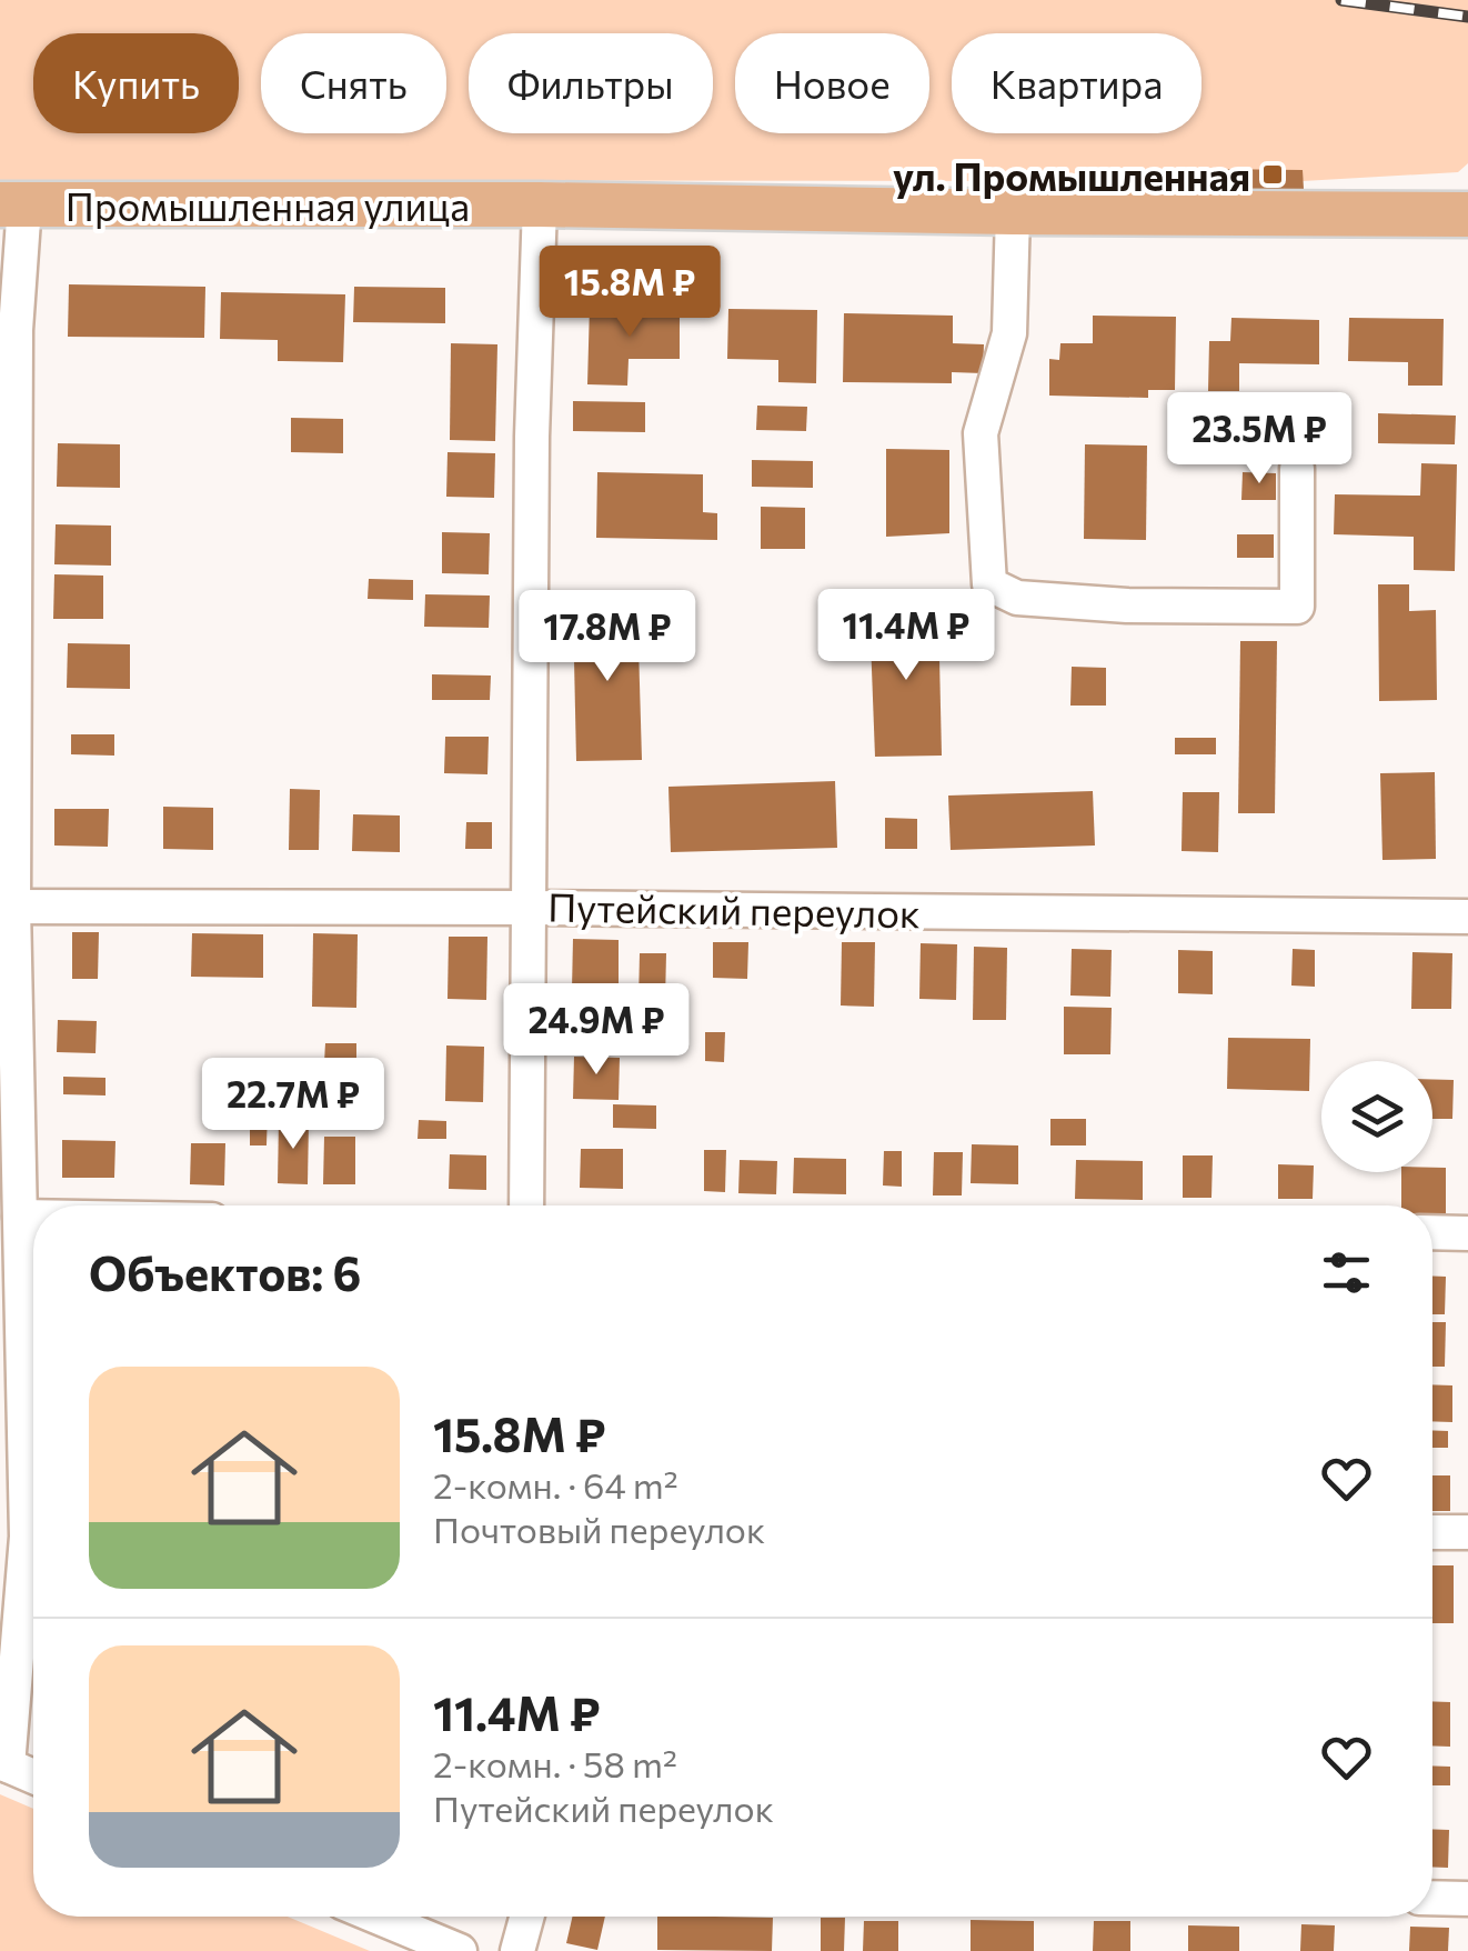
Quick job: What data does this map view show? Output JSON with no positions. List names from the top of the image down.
{
  "streets": {
    "main road": ["Промышленная улица"],
    "street": ["Путейский переулок"]
  },
  "places": {
    "transit": ["ул. Промышленная"]
  },
  "page": {
    "chip": [
      "Купить",
      "Снять",
      "Фильтры",
      "Новое",
      "Квартира"
    ],
    "price": [
      "15.8M ₽",
      "23.5M ₽",
      "11.4M ₽",
      "17.8M ₽",
      "24.9M ₽",
      "22.7M ₽"
    ],
    "heading": "Объектов: 6",
    "list": [
      {
        "name": "15.8M ₽",
        "note": "2-комн. · 64 m² · Почтовый переулок"
      },
      {
        "name": "11.4M ₽",
        "note": "2-комн. · 58 m² · Путейский переулок"
      }
    ]
  }
}
